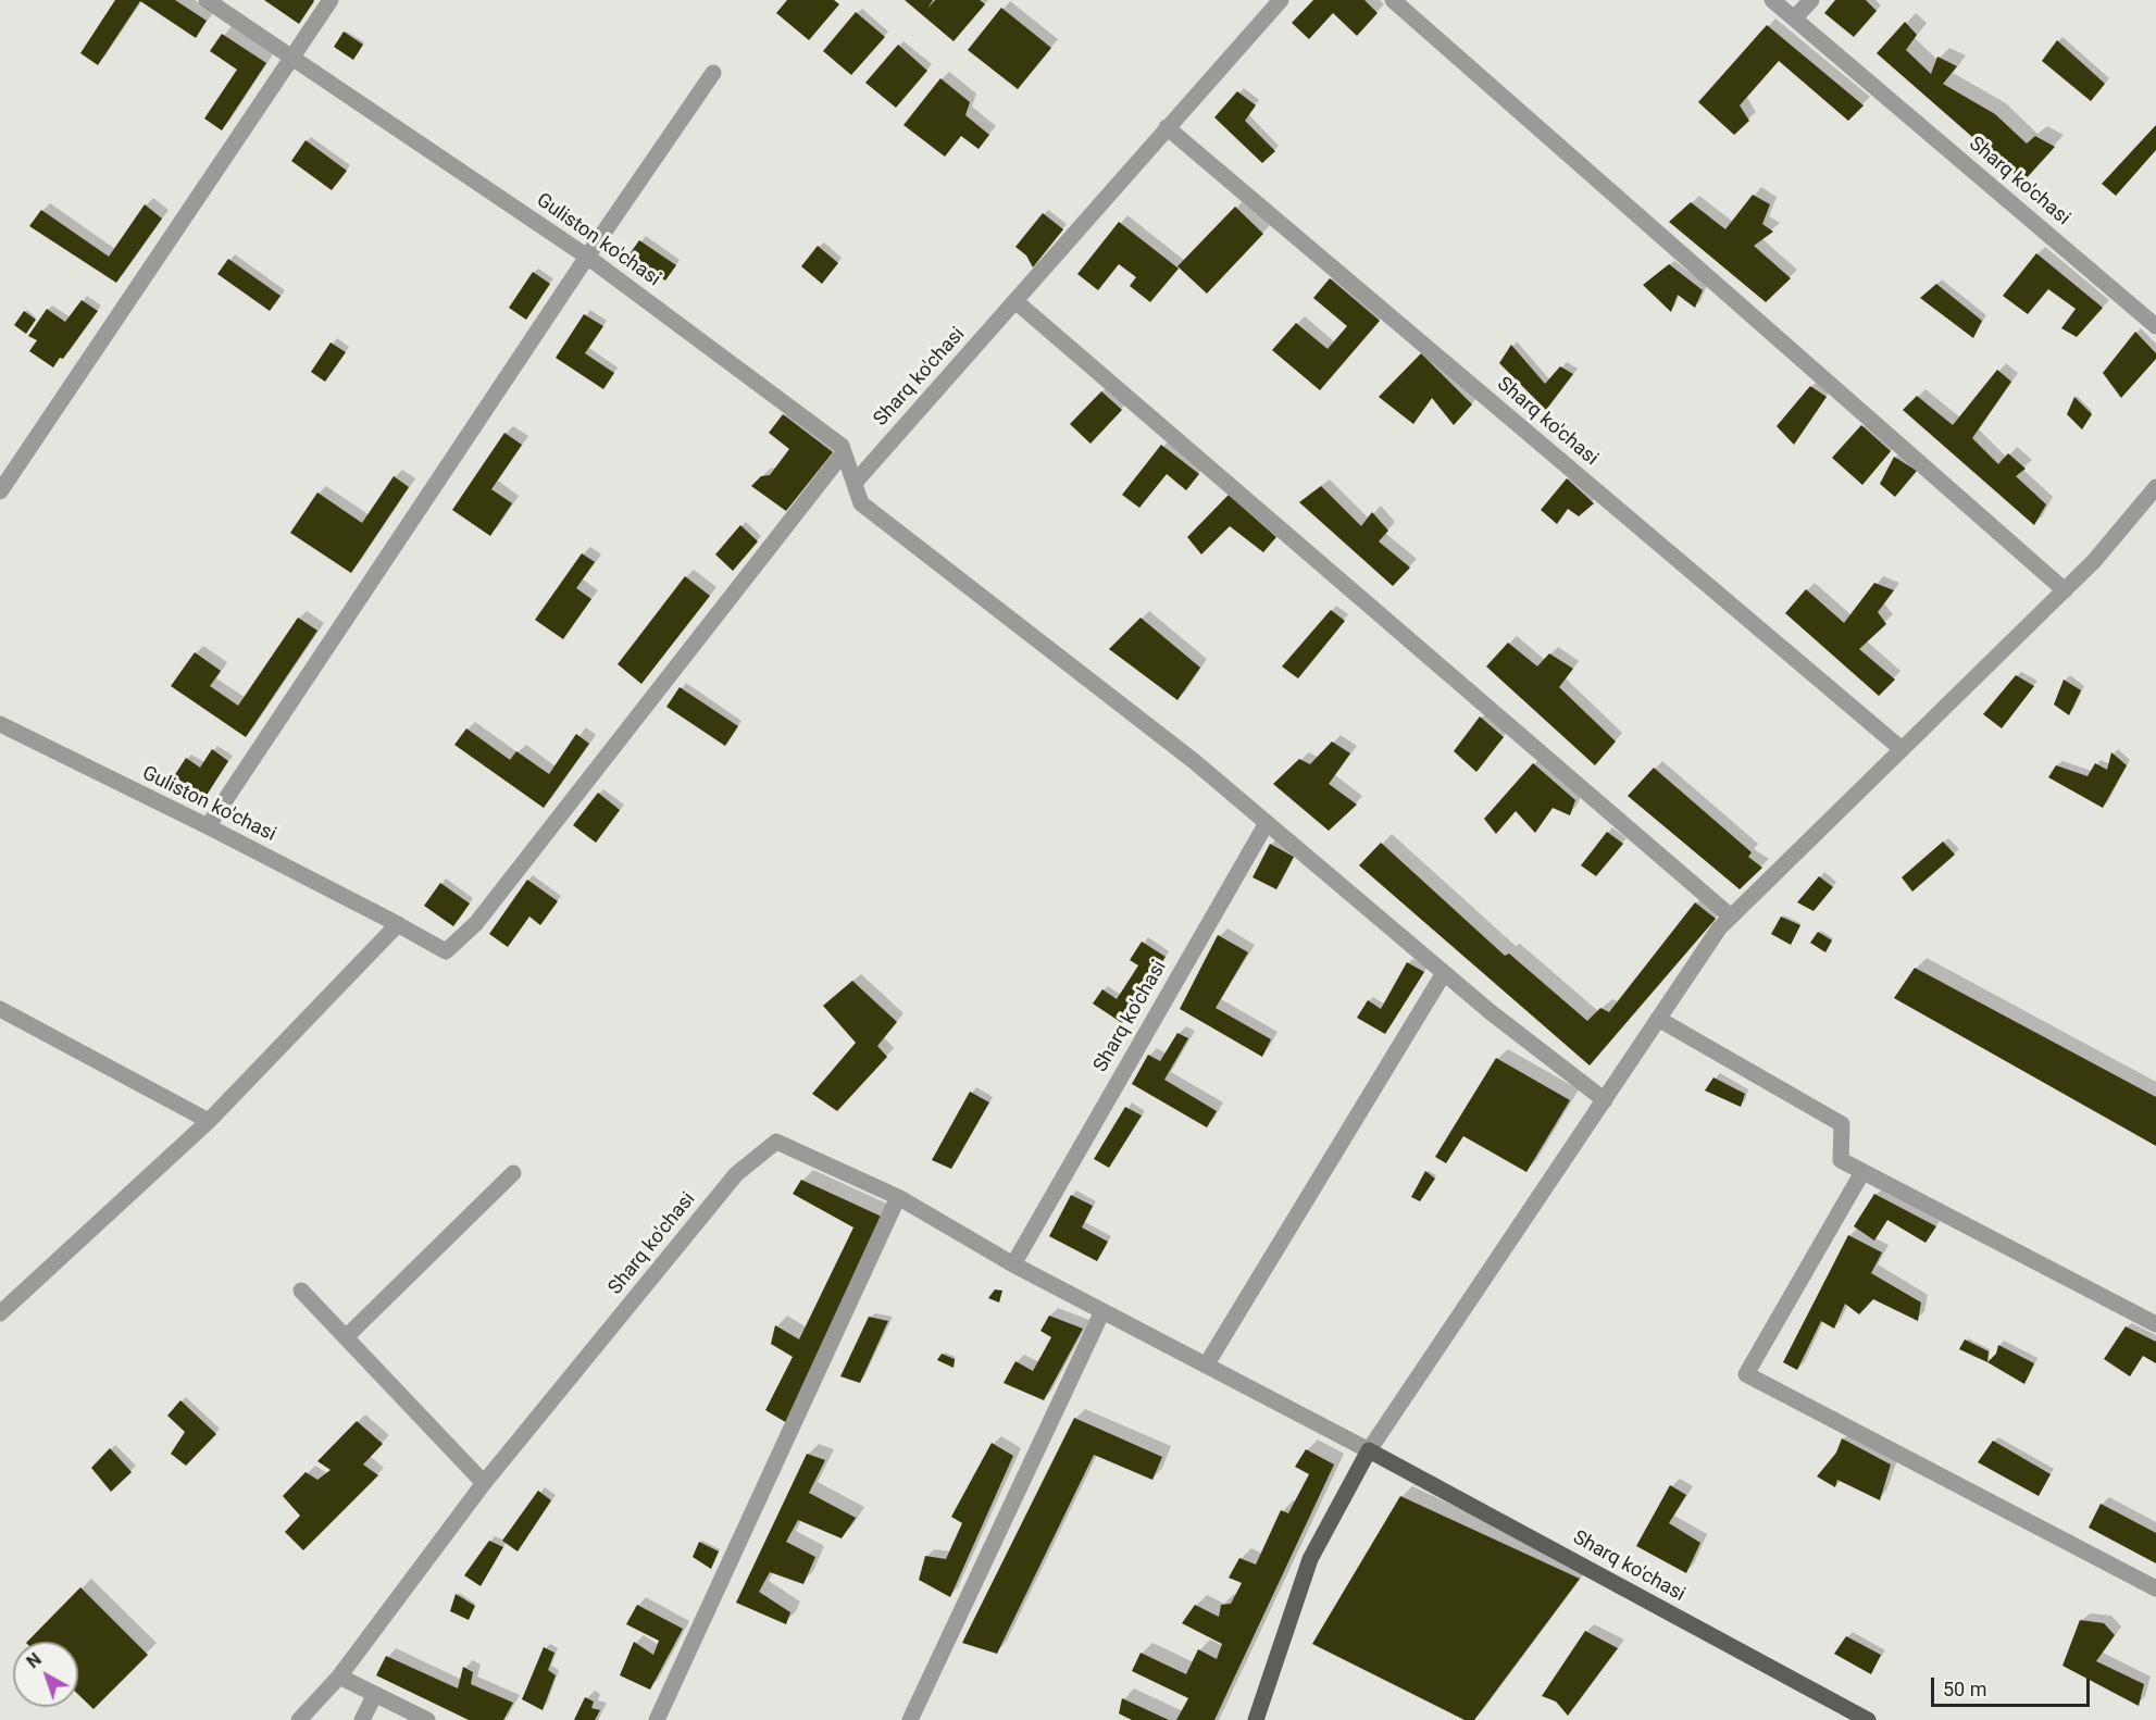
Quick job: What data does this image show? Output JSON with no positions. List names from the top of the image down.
{
  "streets": {
    "main road": ["Sharq ko'chasi"],
    "street": ["Guliston ko'chasi"]
  },
  "crossings": [
    ["Sharq ko'chasi", "Guliston ko'chasi"]
  ],
  "scale_bar": "50 m",
  "north": "top left"
}
